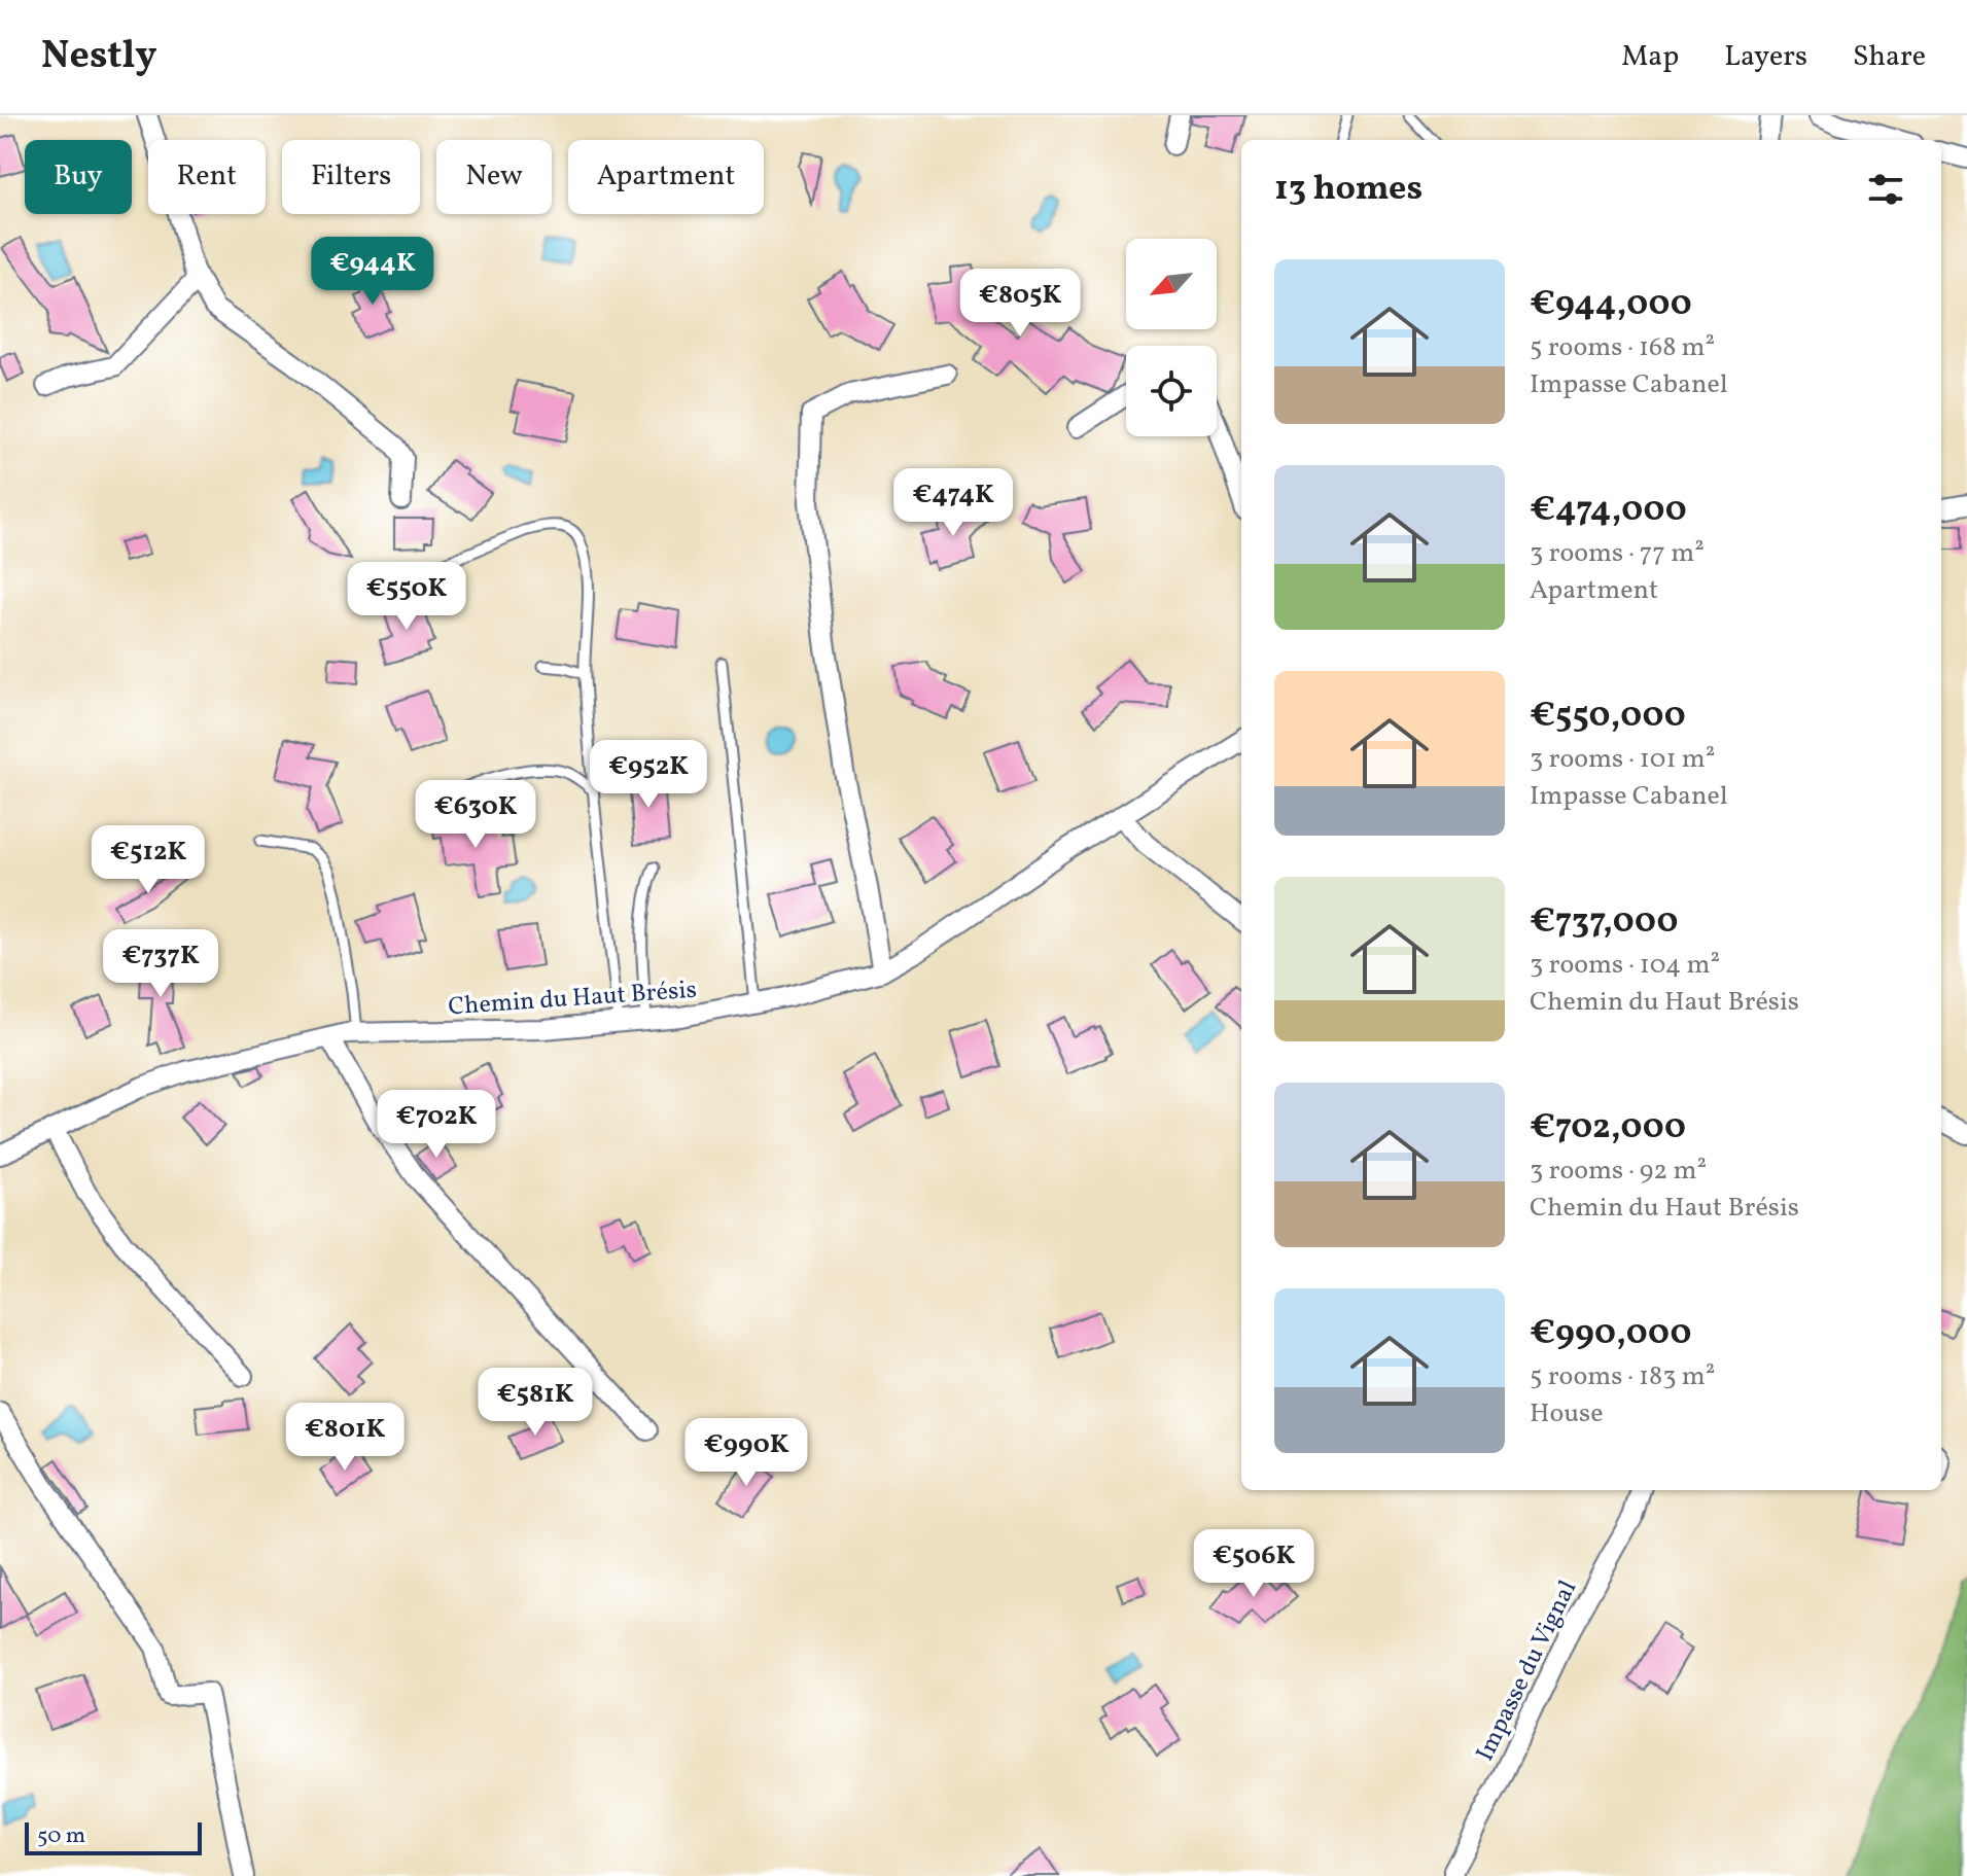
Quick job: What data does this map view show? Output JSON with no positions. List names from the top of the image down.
{
  "streets": {
    "street": ["Chemin du Haut Brésis", "Impasse du Vignal"]
  },
  "scale_bar": "50 m",
  "north": "bottom left",
  "page": {
    "header": "Nestly",
    "nav": ["Map", "Layers", "Share"],
    "chip": [
      "Buy",
      "Rent",
      "Filters",
      "New",
      "Apartment"
    ],
    "heading": "13 homes",
    "price": [
      "€944K",
      "€805K",
      "€474K",
      "€550K",
      "€952K",
      "€630K",
      "€512K",
      "€737K",
      "€702K",
      "€581K",
      "€801K",
      "€990K",
      "€506K"
    ],
    "list": [
      {
        "name": "€944,000",
        "note": "5 rooms · 168 m² · Impasse Cabanel"
      },
      {
        "name": "€474,000",
        "note": "3 rooms · 77 m² · Apartment"
      },
      {
        "name": "€550,000",
        "note": "3 rooms · 101 m² · Impasse Cabanel"
      },
      {
        "name": "€737,000",
        "note": "3 rooms · 104 m² · Chemin du Haut Brésis"
      },
      {
        "name": "€702,000",
        "note": "3 rooms · 92 m² · Chemin du Haut Brésis"
      },
      {
        "name": "€990,000",
        "note": "5 rooms · 183 m² · House"
      }
    ],
    "scale": "50 m"
  }
}
